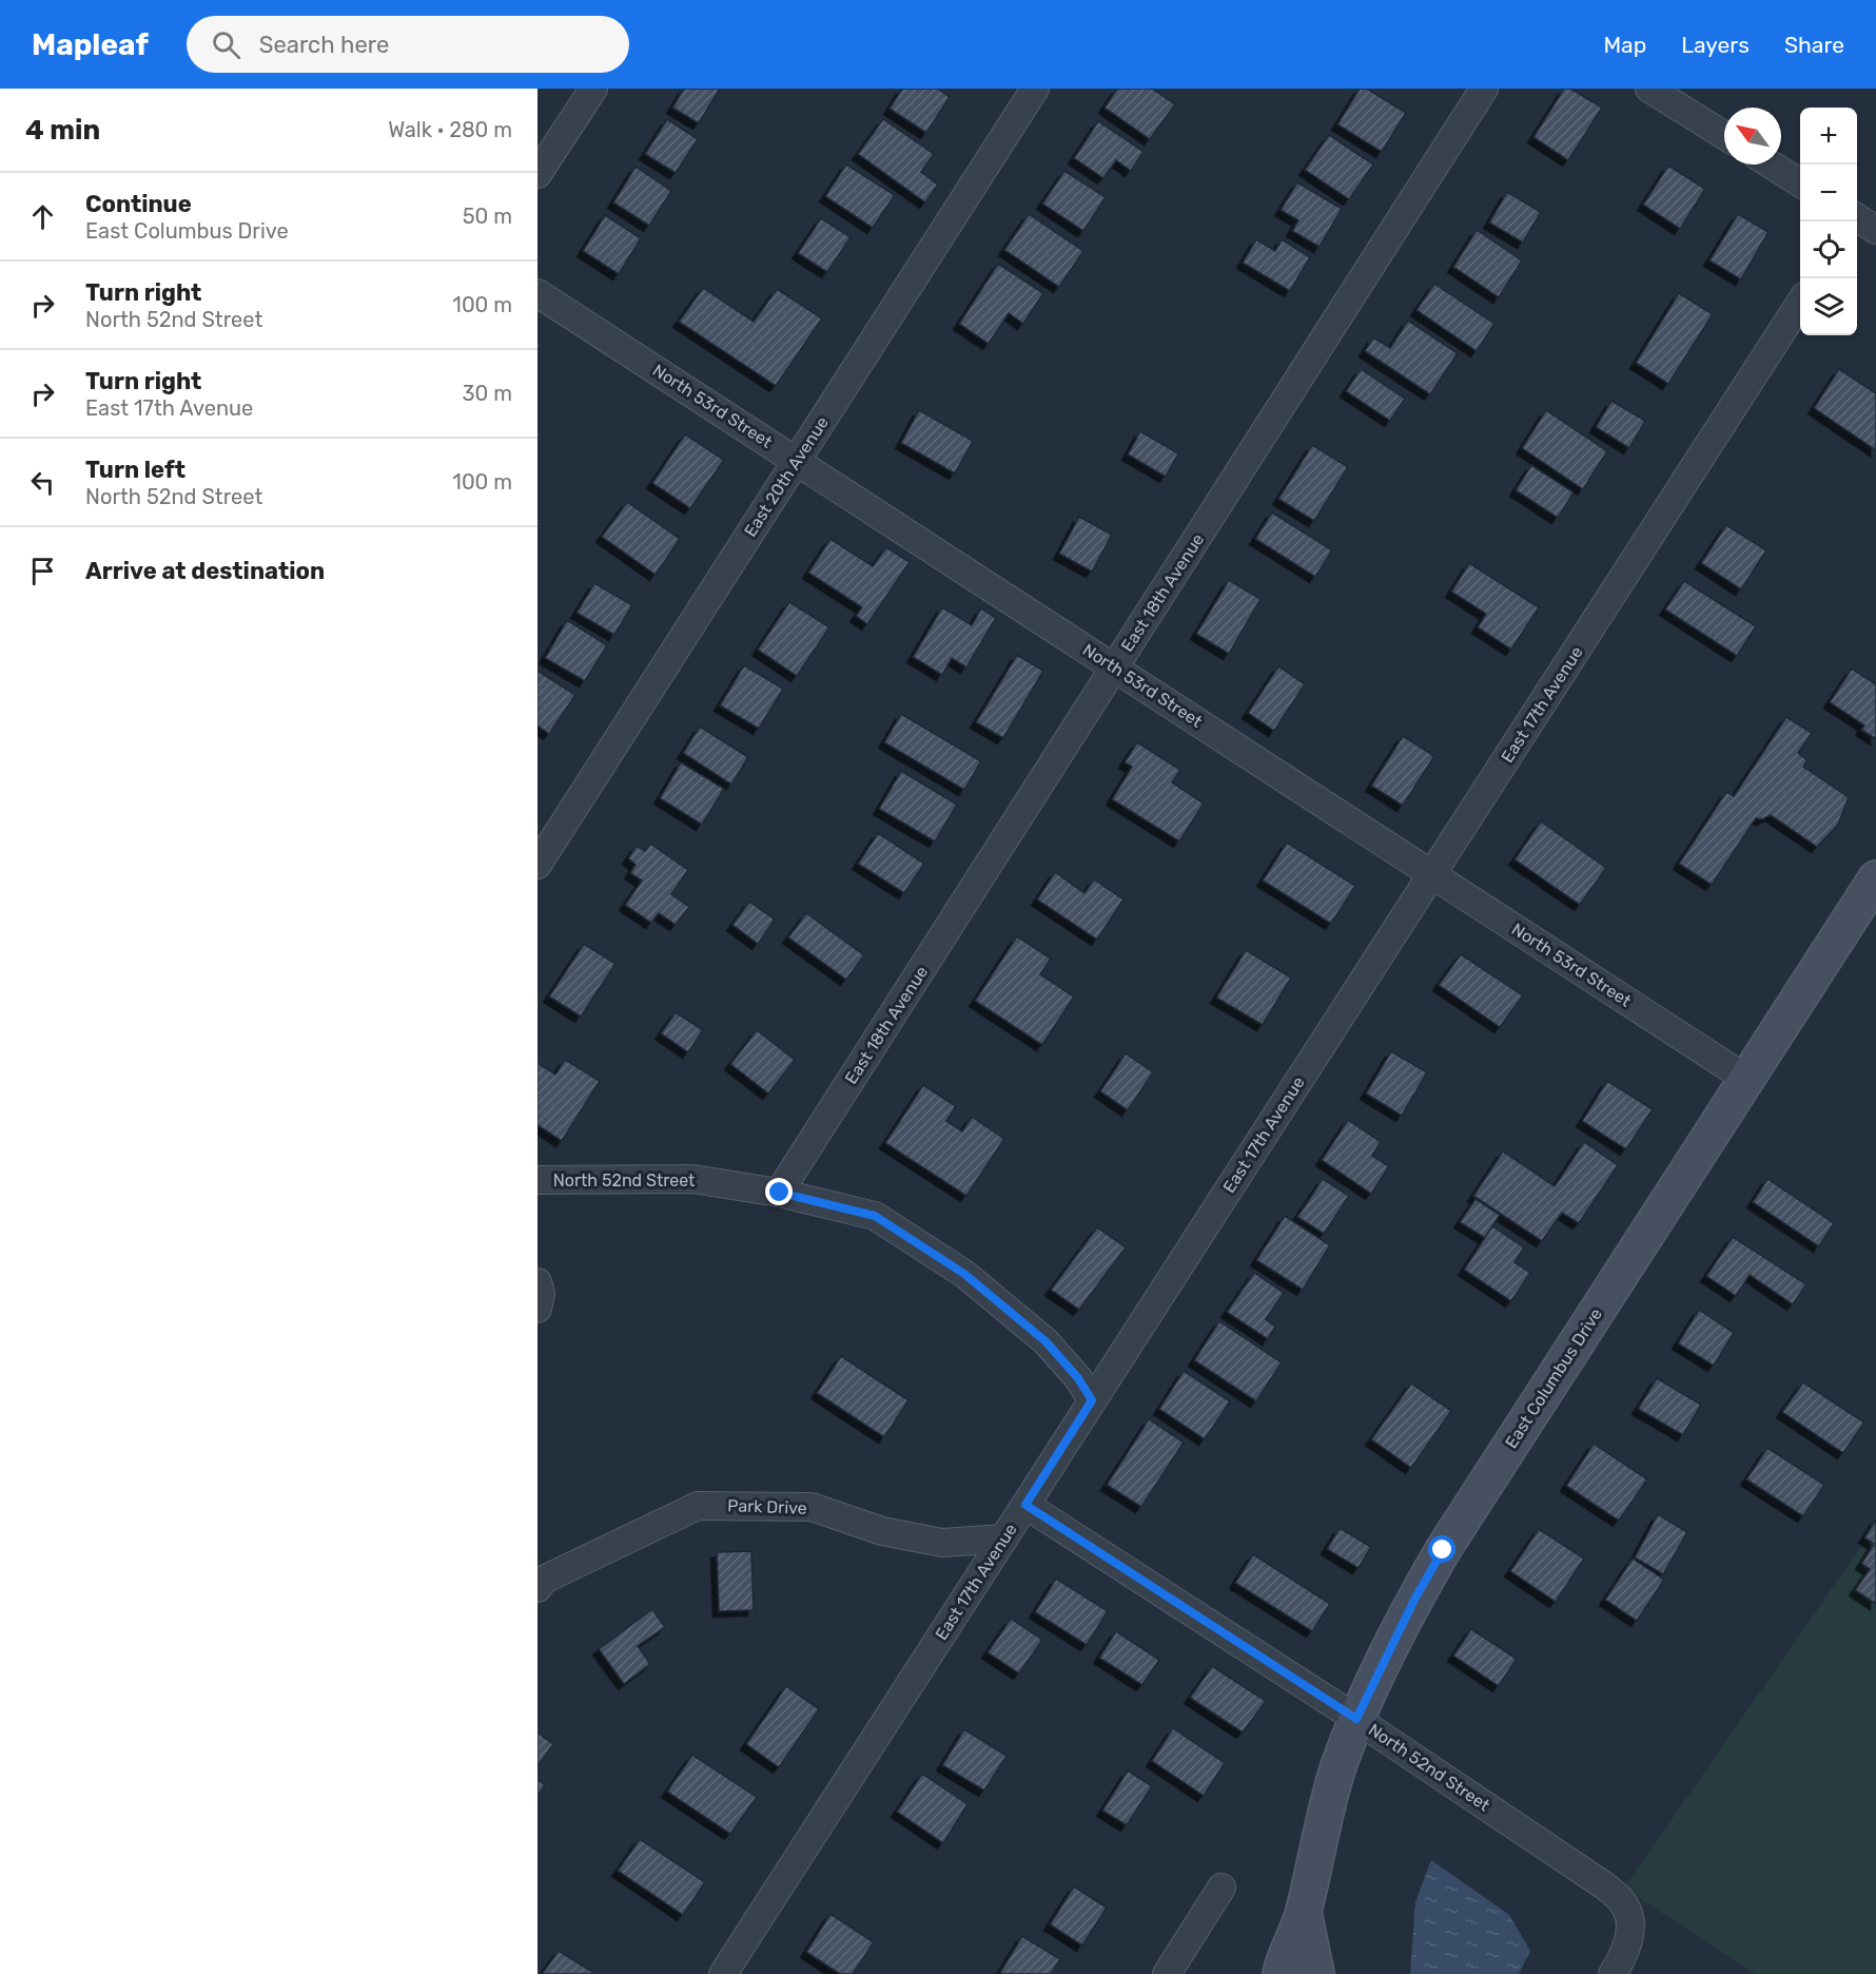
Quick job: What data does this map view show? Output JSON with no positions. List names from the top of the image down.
{
  "streets": {
    "main road": ["East Columbus Drive"],
    "street": [
      "North 53rd Street",
      "East 20th Avenue",
      "East 18th Avenue",
      "East 17th Avenue",
      "North 52nd Street",
      "Park Drive"
    ]
  },
  "crossings": [
    ["North 53rd Street", "East 20th Avenue"],
    ["North 53rd Street", "East 18th Avenue"],
    ["North 53rd Street", "East 17th Avenue"],
    ["North 53rd Street", "East Columbus Drive"],
    ["East 18th Avenue", "North 52nd Street"],
    ["East 17th Avenue", "North 52nd Street"],
    ["East 17th Avenue", "Park Drive"],
    ["North 52nd Street", "East Columbus Drive"]
  ],
  "north": "top left",
  "page": {
    "header": "Mapleaf",
    "search": "Search here",
    "nav": ["Map", "Layers", "Share"],
    "heading": ["4 min", "Walk · 280 m"],
    "map_buttons": ["+", "−"],
    "list": [
      ["Continue", "East Columbus Drive", "50 m"],
      ["Turn right", "North 52nd Street", "100 m"],
      ["Turn right", "East 17th Avenue", "30 m"],
      ["Turn left", "North 52nd Street", "100 m"],
      "Arrive at destination"
    ]
  }
}
